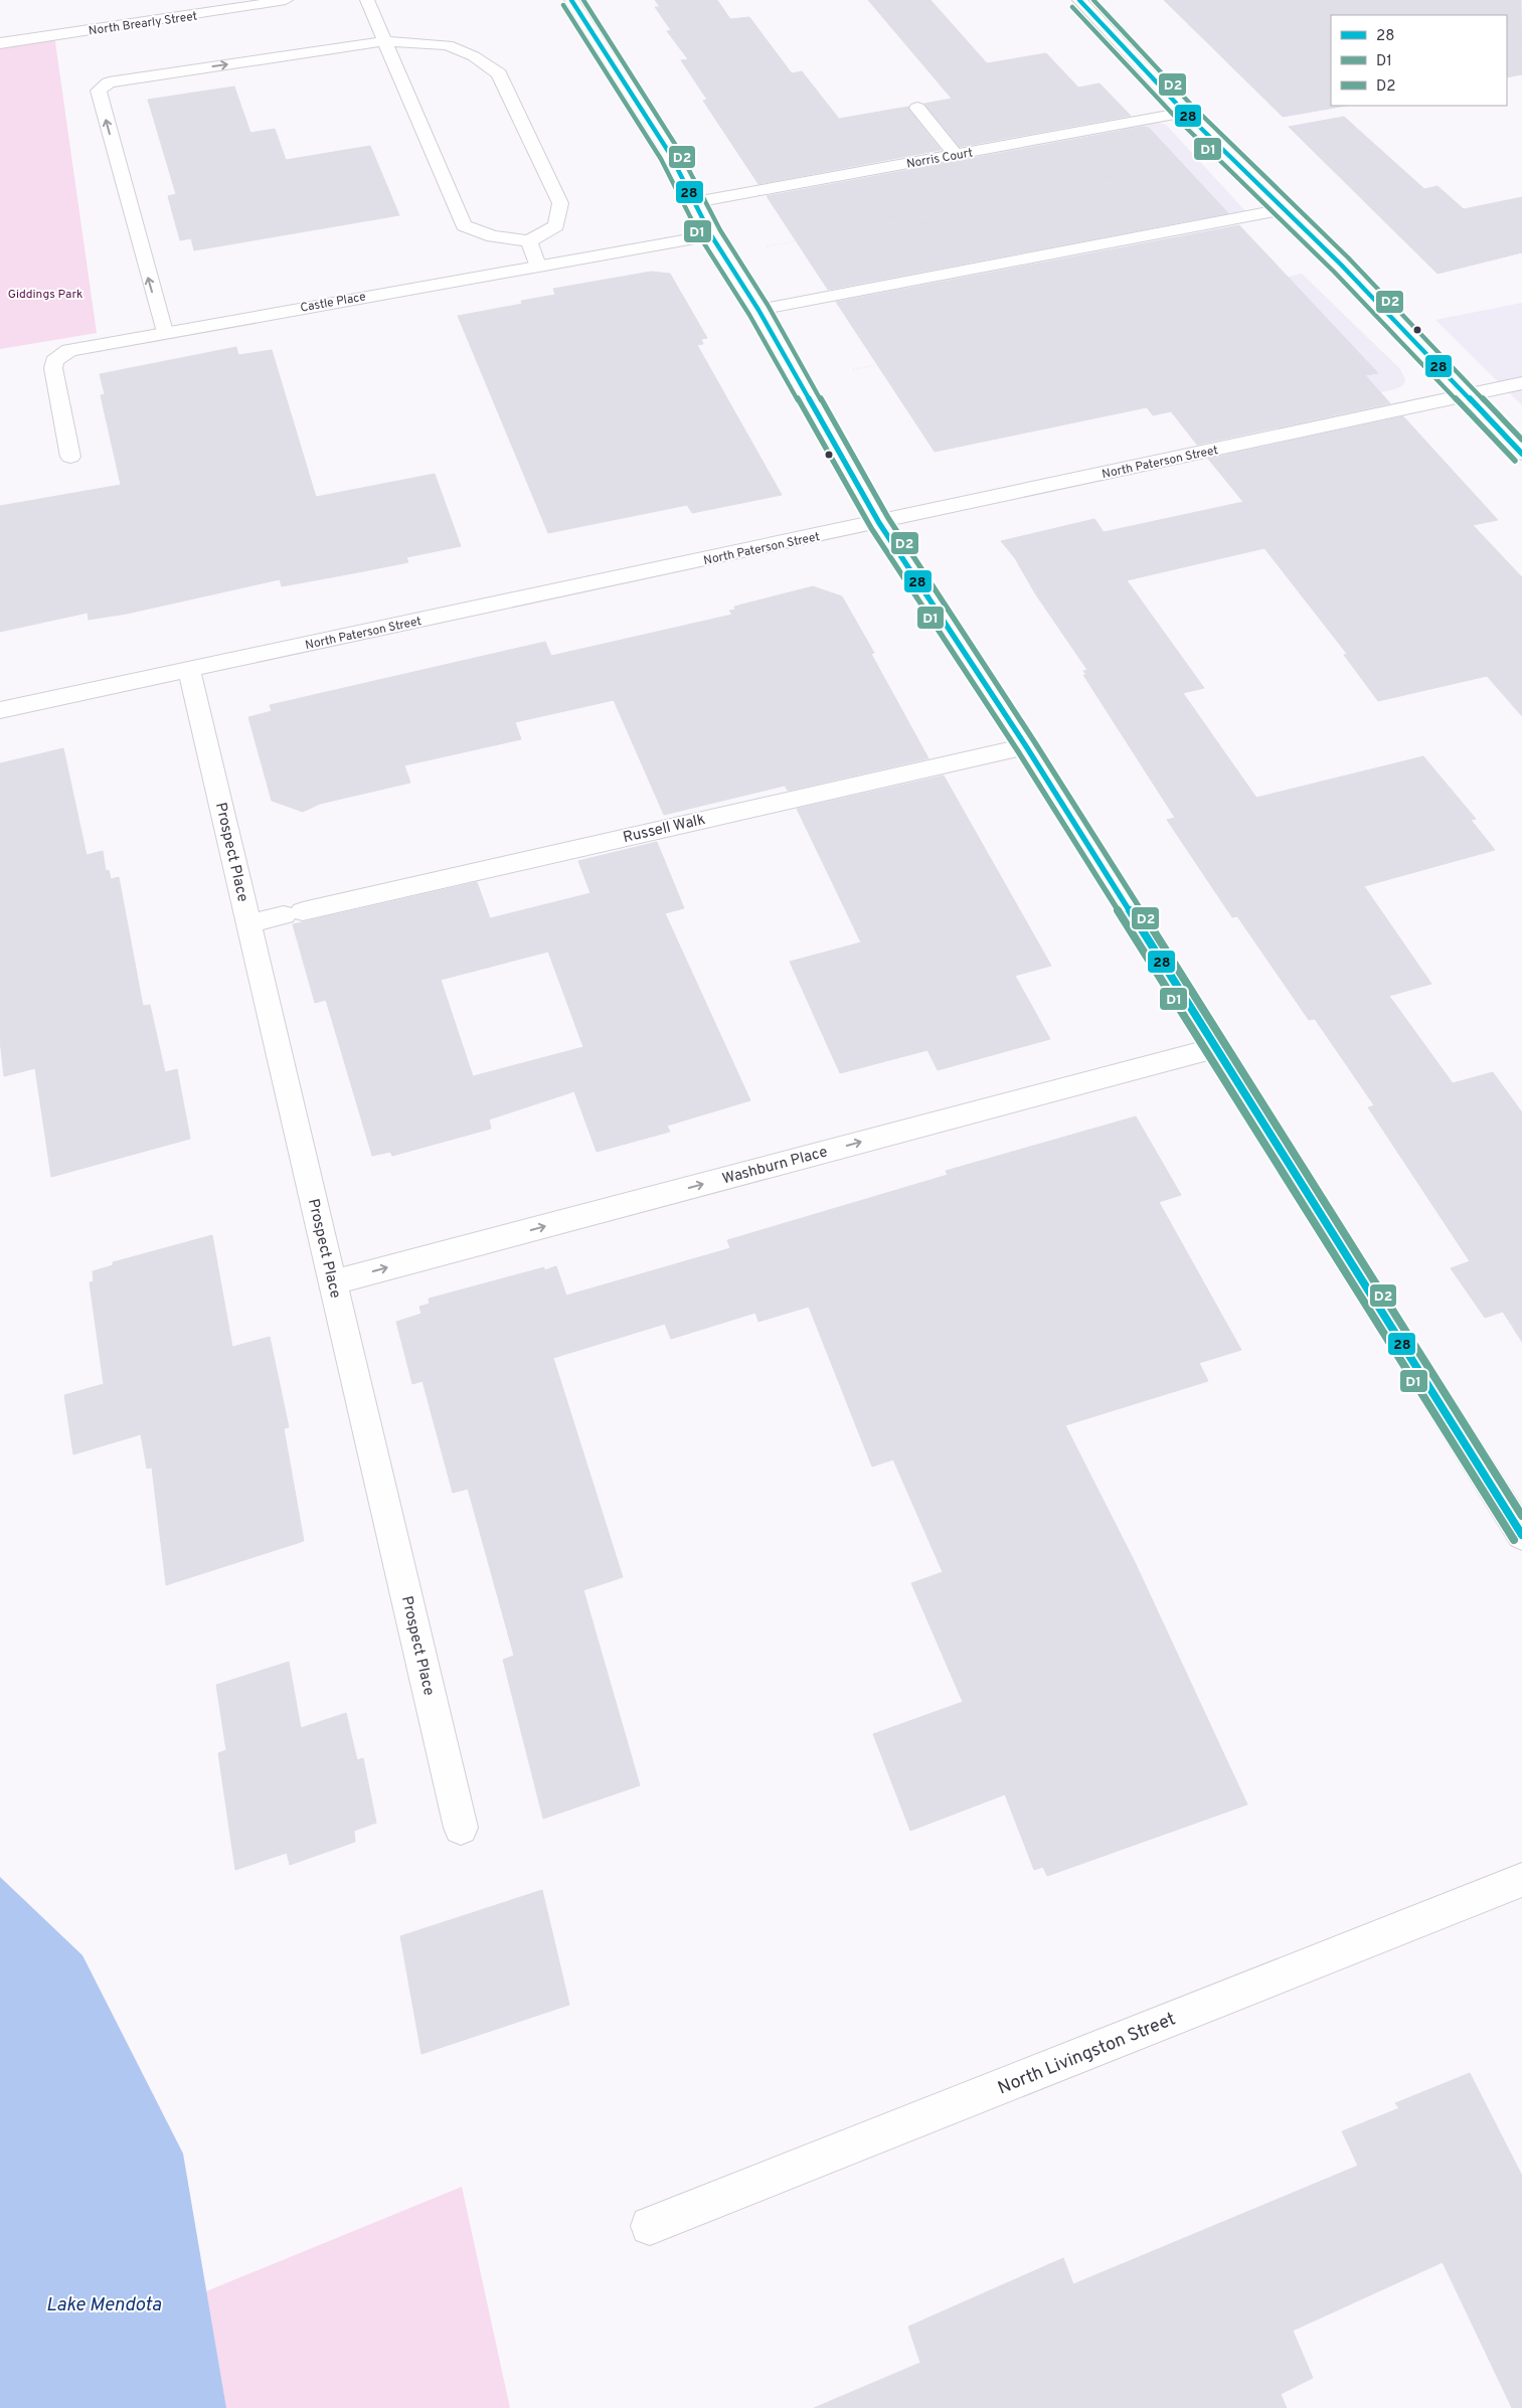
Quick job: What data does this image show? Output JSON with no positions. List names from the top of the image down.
{
  "streets": {
    "street": [
      "North Brearly Street",
      "Norris Court",
      "Castle Place",
      "North Paterson Street",
      "Russell Walk",
      "Prospect Place",
      "Washburn Place",
      "North Livingston Street"
    ]
  },
  "crossings": [
    ["North Paterson Street", "Prospect Place"],
    ["Russell Walk", "Prospect Place"],
    ["Prospect Place", "Washburn Place"]
  ],
  "one_way": ["Washburn Place"],
  "water": ["Lake Mendota"],
  "parks": ["Giddings Park"],
  "lines": ["transit line 28", "transit line D2", "transit line D1"],
  "legend": ["28", "D1", "D2"]
}
